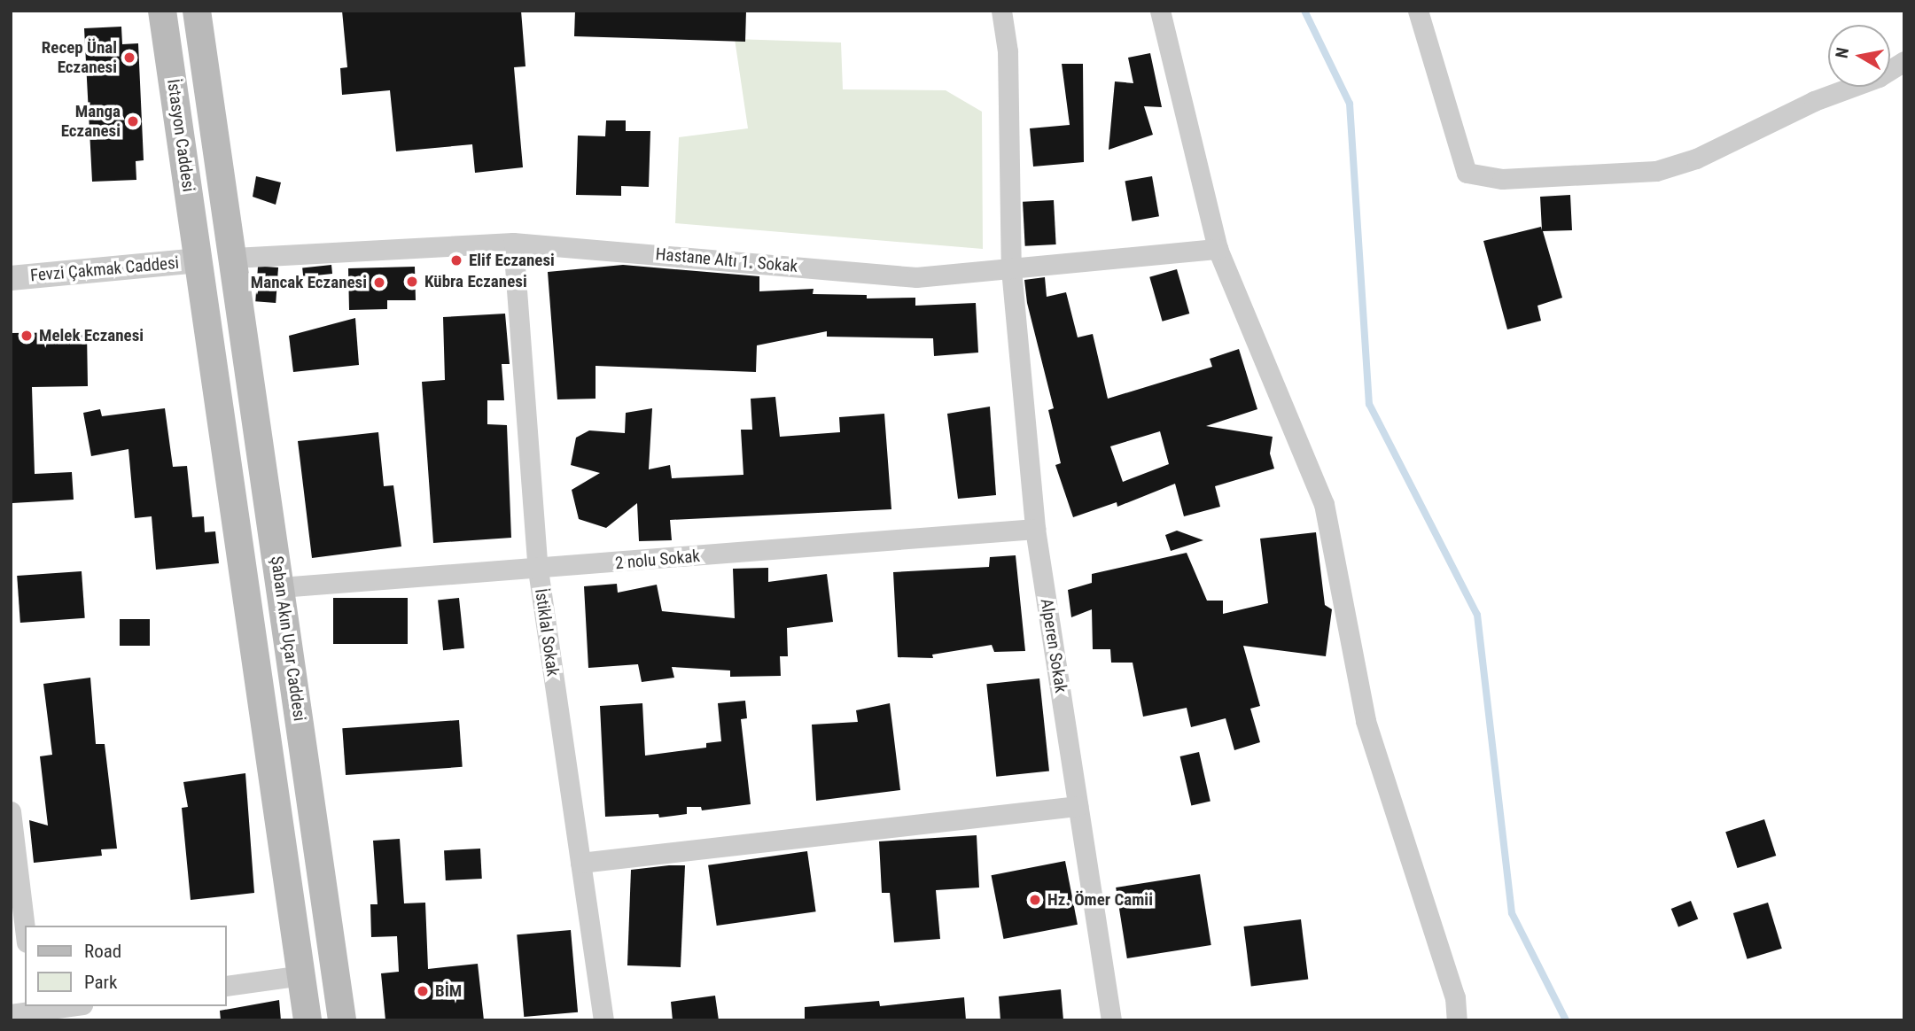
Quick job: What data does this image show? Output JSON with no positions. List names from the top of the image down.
{
  "streets": {
    "main road": ["İstasyon Caddesi", "Şaban Akın Uçar Caddesi"],
    "street": [
      "Hastane Altı 1. Sokak",
      "Fevzi Çakmak Caddesi",
      "2 nolu Sokak",
      "İstiklal Sokak",
      "Alperen Sokak"
    ]
  },
  "crossings": [
    ["İstasyon Caddesi", "Hastane Altı 1. Sokak"],
    ["İstasyon Caddesi", "Fevzi Çakmak Caddesi"],
    ["İstasyon Caddesi", "Şaban Akın Uçar Caddesi"],
    ["Hastane Altı 1. Sokak", "İstiklal Sokak"],
    ["Hastane Altı 1. Sokak", "Şaban Akın Uçar Caddesi"],
    ["Hastane Altı 1. Sokak", "Alperen Sokak"],
    ["Fevzi Çakmak Caddesi", "Şaban Akın Uçar Caddesi"],
    ["2 nolu Sokak", "İstiklal Sokak"],
    ["2 nolu Sokak", "Şaban Akın Uçar Caddesi"],
    ["2 nolu Sokak", "Alperen Sokak"]
  ],
  "places": [
    "Recep Ünal Eczanesi",
    "Manga Eczanesi",
    "Elif Eczanesi",
    "Kübra Eczanesi",
    "Mancak Eczanesi",
    "Melek Eczanesi",
    "Hz. Ömer Camii",
    "BİM"
  ],
  "legend": ["Road", "Park"],
  "north": "left"
}
